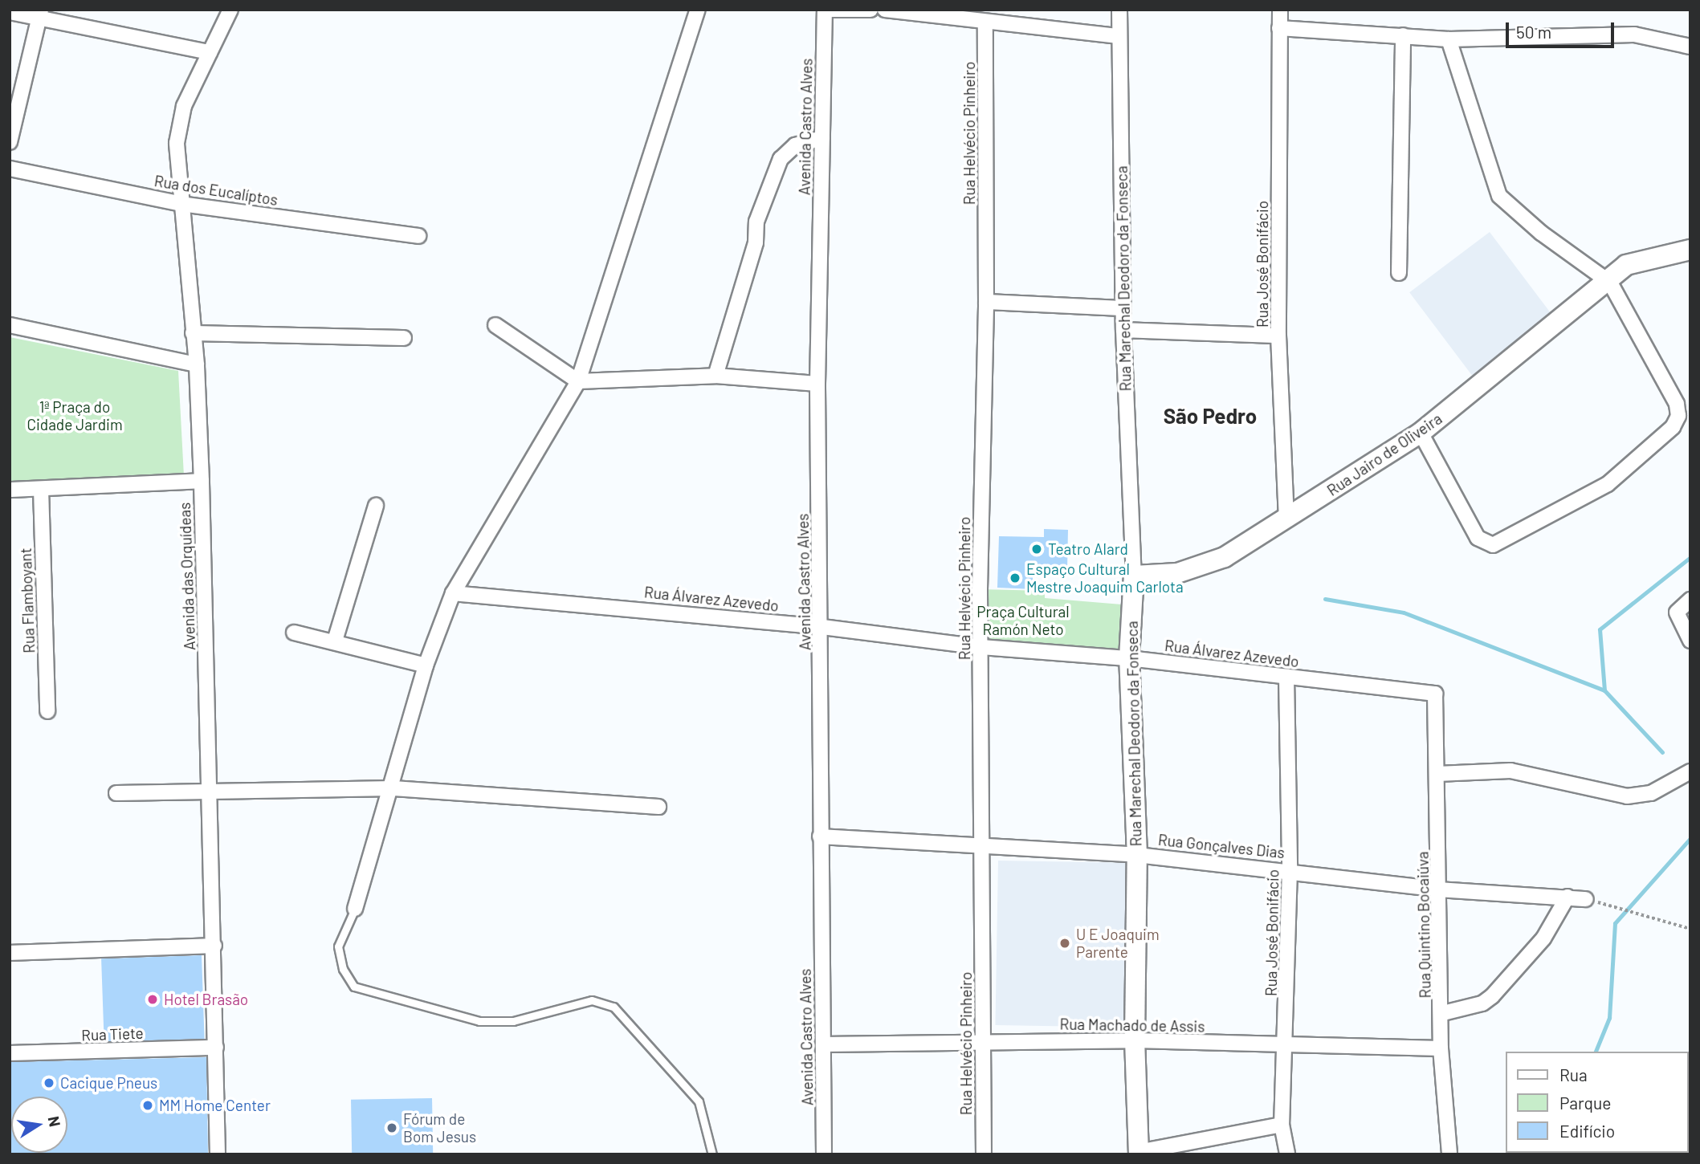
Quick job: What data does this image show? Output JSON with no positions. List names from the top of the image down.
{
  "streets": {
    "street": [
      "Avenida Castro Alves",
      "Rua Helvécio Pinheiro",
      "Rua dos Eucalíptos",
      "Rua José Bonifácio",
      "Rua Marechal Deodoro da Fonseca",
      "Rua Jairo de Oliveira",
      "Avenida das Orquídeas",
      "Rua Álvarez Azevedo",
      "Rua Flamboyant",
      "Rua Gonçalves Dias",
      "Rua Quintino Bocaiúva",
      "Rua Machado de Assis",
      "Rua Tiete"
    ]
  },
  "crossings": [
    ["Avenida Castro Alves", "Rua Álvarez Azevedo"],
    ["Avenida Castro Alves", "Rua Gonçalves Dias"],
    ["Avenida Castro Alves", "Rua Machado de Assis"],
    ["Rua Helvécio Pinheiro", "Rua Álvarez Azevedo"],
    ["Rua Helvécio Pinheiro", "Rua Gonçalves Dias"],
    ["Rua Helvécio Pinheiro", "Rua Machado de Assis"],
    ["Rua dos Eucalíptos", "Avenida das Orquídeas"],
    ["Rua José Bonifácio", "Rua Jairo de Oliveira"],
    ["Rua José Bonifácio", "Rua Álvarez Azevedo"],
    ["Rua José Bonifácio", "Rua Gonçalves Dias"],
    ["Rua José Bonifácio", "Rua Machado de Assis"],
    ["Rua Marechal Deodoro da Fonseca", "Rua Jairo de Oliveira"],
    ["Rua Marechal Deodoro da Fonseca", "Rua Álvarez Azevedo"],
    ["Rua Marechal Deodoro da Fonseca", "Rua Gonçalves Dias"],
    ["Rua Marechal Deodoro da Fonseca", "Rua Machado de Assis"],
    ["Avenida das Orquídeas", "Rua Tiete"],
    ["Rua Álvarez Azevedo", "Rua Quintino Bocaiúva"],
    ["Rua Gonçalves Dias", "Rua Quintino Bocaiúva"],
    ["Rua Quintino Bocaiúva", "Rua Machado de Assis"]
  ],
  "districts": ["São Pedro"],
  "parks": ["1ª Praça do Cidade Jardim", "Praça Cultural Ramón Neto"],
  "places": [
    "Teatro Alard",
    "Espaço Cultural Mestre Joaquim Carlota",
    "U E Joaquim Parente",
    "Hotel Brasão",
    "Cacique Pneus",
    "MM Home Center",
    "Fórum de Bom Jesus"
  ],
  "legend": ["Rua", "Parque", "Edifício"],
  "scale_bar": "50 m",
  "north": "right"
}
